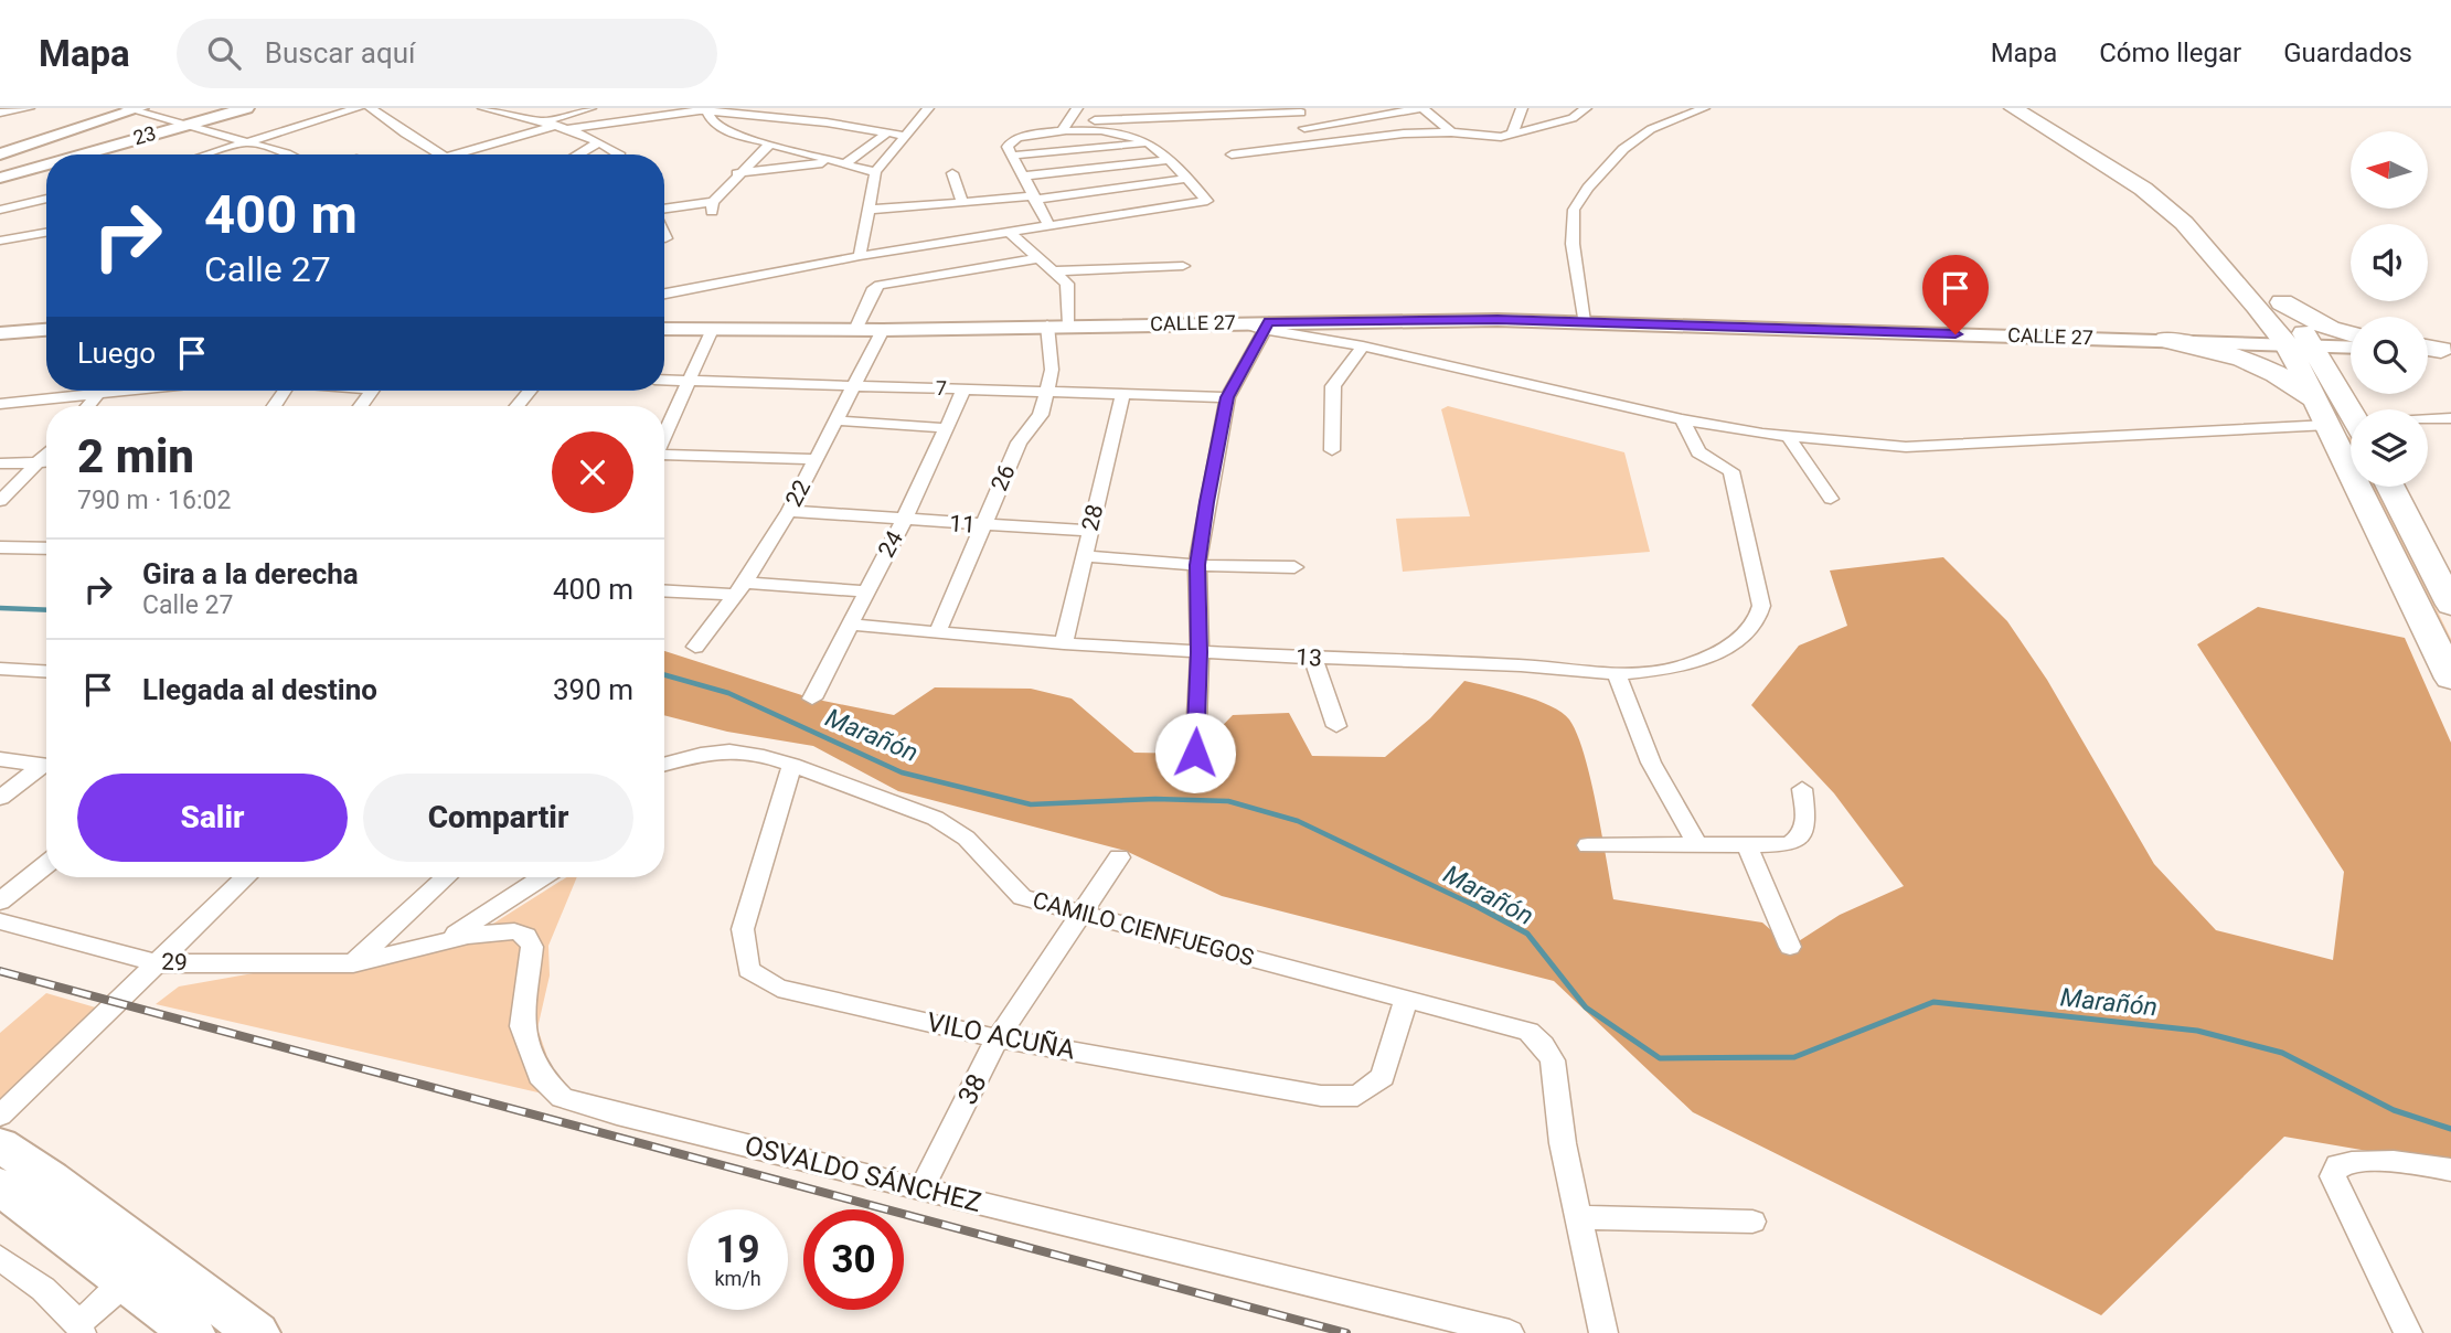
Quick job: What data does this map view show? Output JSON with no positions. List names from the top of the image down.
{
  "streets": {
    "main road": ["23", "CALLE 27"],
    "street": [
      "7",
      "26",
      "22",
      "28",
      "11",
      "24",
      "13",
      "CAMILO CIENFUEGOS",
      "29",
      "VILO ACUÑA",
      "38",
      "OSVALDO SÁNCHEZ"
    ]
  },
  "crossings": [
    ["CALLE 27", "26"],
    ["CALLE 27", "22"],
    ["7", "26"],
    ["7", "22"],
    ["7", "28"],
    ["7", "24"],
    ["26", "11"],
    ["26", "13"],
    ["22", "11"],
    ["28", "11"],
    ["28", "13"],
    ["11", "24"],
    ["24", "13"],
    ["CAMILO CIENFUEGOS", "VILO ACUÑA"],
    ["CAMILO CIENFUEGOS", "38"],
    ["29", "OSVALDO SÁNCHEZ"],
    ["VILO ACUÑA", "38"],
    ["38", "OSVALDO SÁNCHEZ"]
  ],
  "water": ["Marañón"],
  "north": "left",
  "page": {
    "header": "Mapa",
    "search": "Buscar aquí",
    "nav": ["Mapa", "Cómo llegar", "Guardados"],
    "turn": ["400 m", "Calle 27"],
    "then": "Luego",
    "heading": ["2 min", "790 m · 16:02"],
    "list": [
      {
        "name": "Gira a la derecha",
        "note": "Calle 27",
        "value": "400 m"
      },
      {
        "name": "Llegada al destino",
        "value": "390 m"
      }
    ],
    "buttons": ["Salir", "Compartir"],
    "speed": "19 km/h",
    "limit": "30"
  }
}
